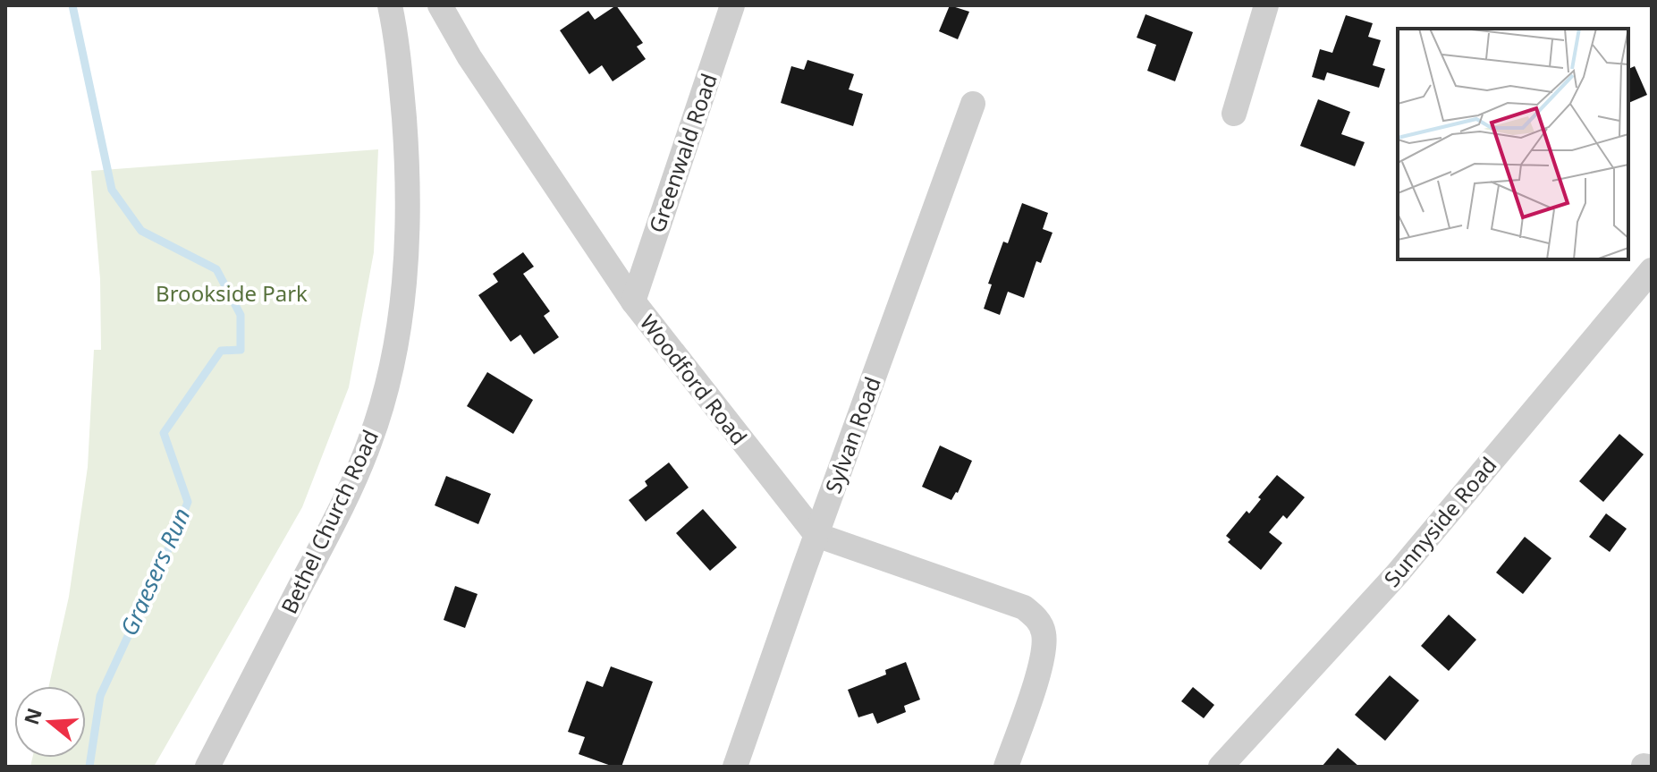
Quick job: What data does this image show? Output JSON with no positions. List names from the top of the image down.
{
  "streets": {
    "street": [
      "Greenwald Road",
      "Woodford Road",
      "Sylvan Road",
      "Bethel Church Road",
      "Sunnyside Road"
    ]
  },
  "crossings": [
    ["Greenwald Road", "Woodford Road"],
    ["Woodford Road", "Sylvan Road"]
  ],
  "water": ["Graesers Run"],
  "parks": ["Brookside Park"],
  "north": "left"
}
